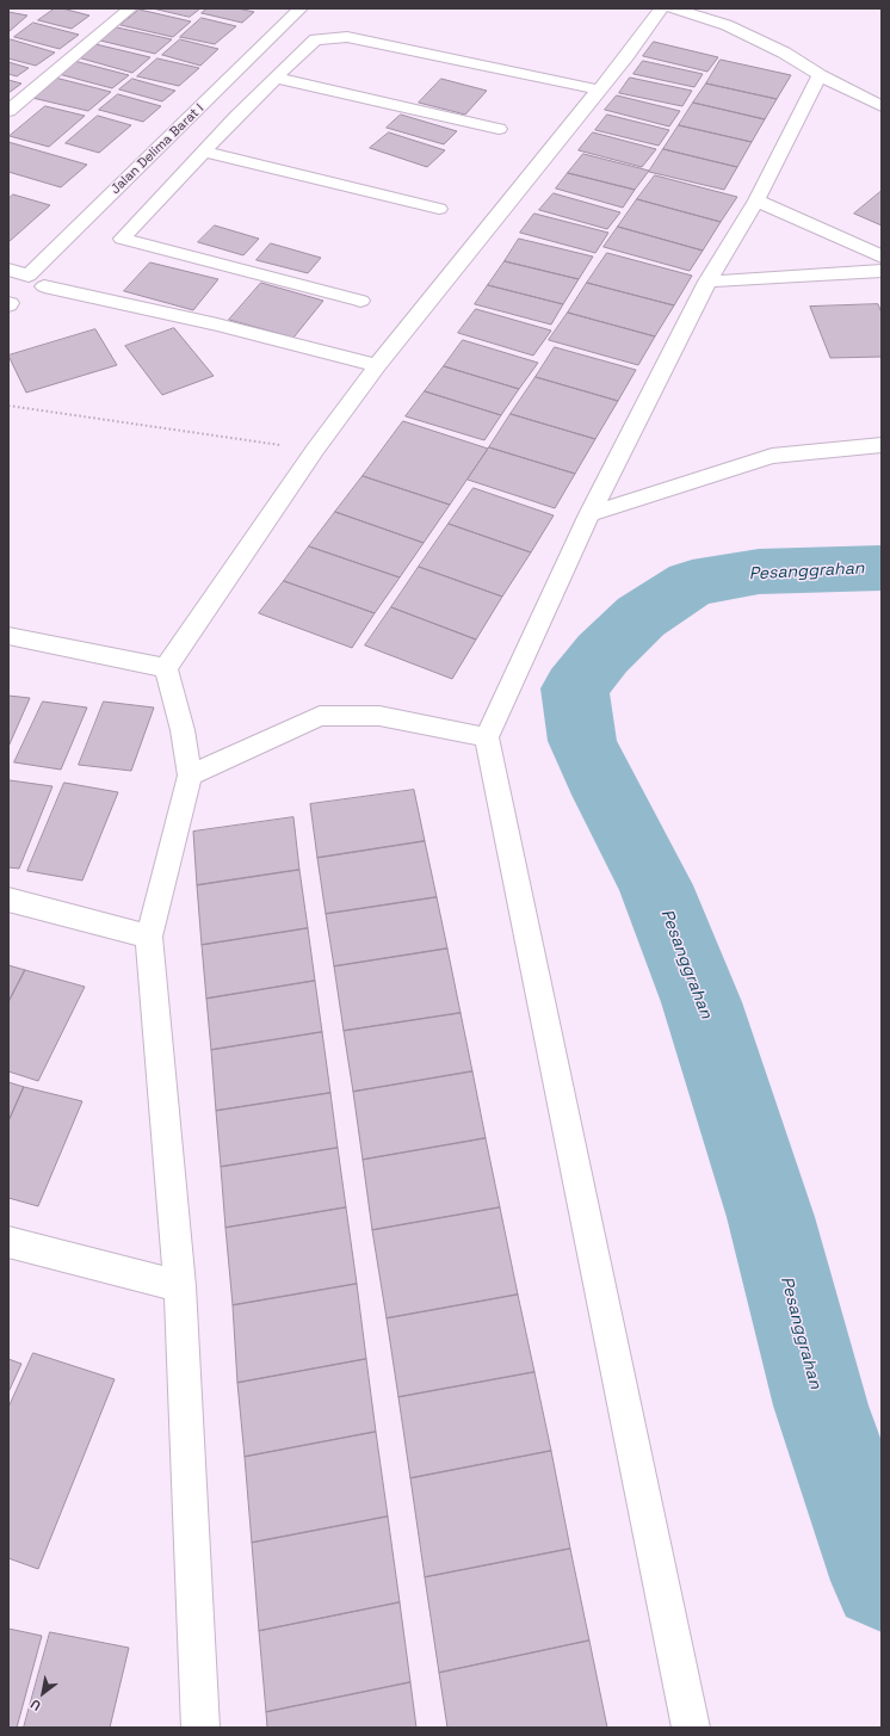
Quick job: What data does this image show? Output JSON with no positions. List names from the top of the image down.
{
  "streets": {
    "street": ["Jalan Delima Barat I"]
  },
  "water": ["Pesanggrahan"],
  "north": "bottom left"
}
